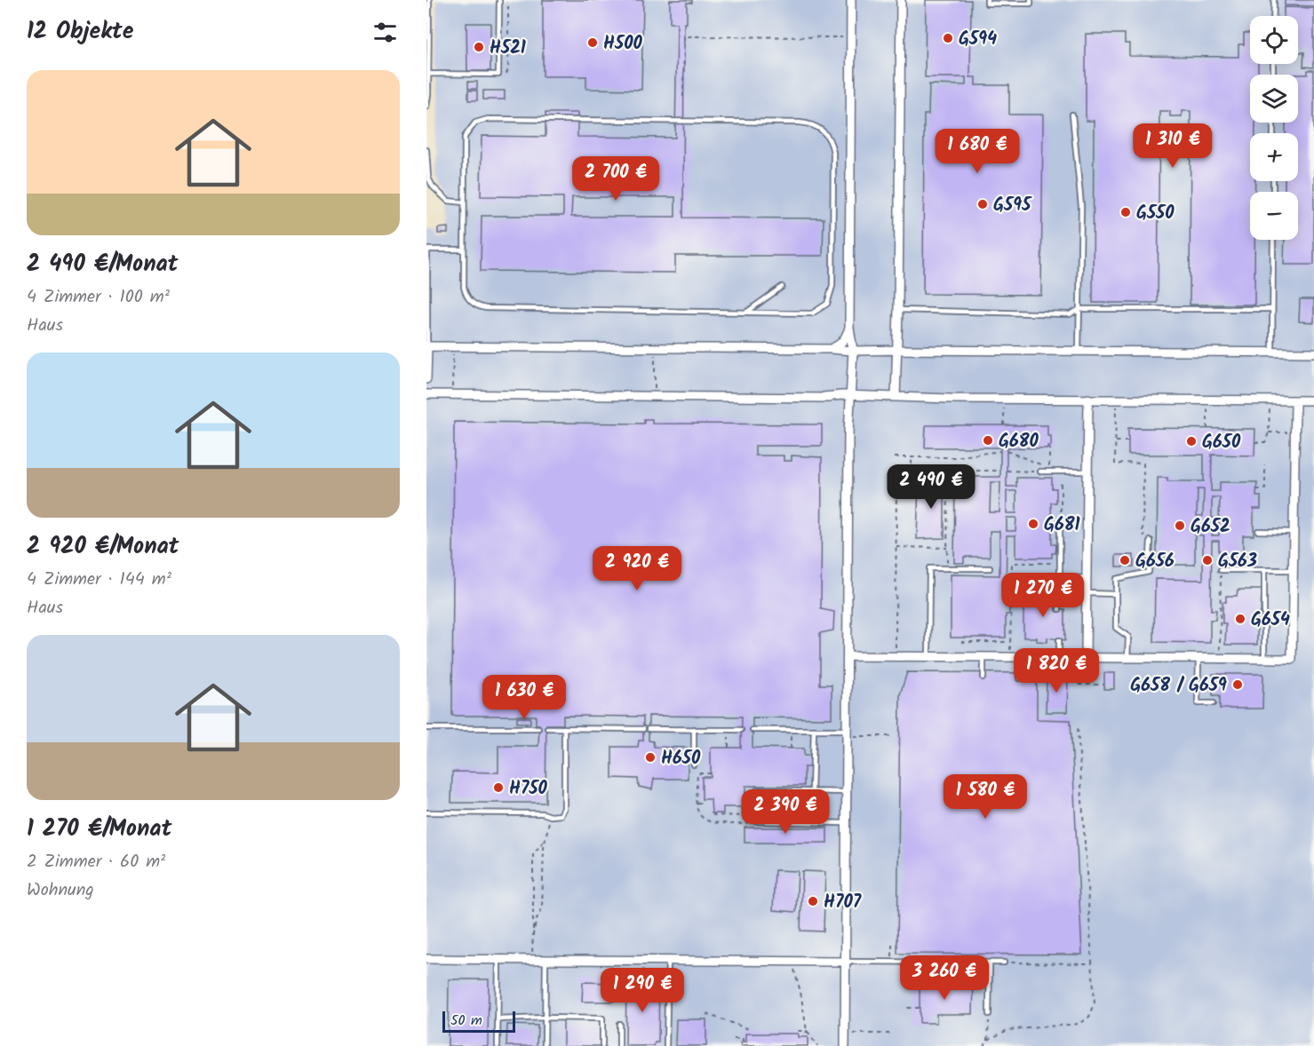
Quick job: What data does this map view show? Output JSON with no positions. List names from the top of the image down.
{
  "places": [
    "G594",
    "H500",
    "H521",
    "G595",
    "G550",
    "G680",
    "G650",
    "G681",
    "G652",
    "G656",
    "G563",
    "G654",
    "G658 / G659",
    "H650",
    "H750",
    "H707"
  ],
  "scale_bar": "50 m",
  "page": {
    "heading": "12 Objekte",
    "map_buttons": ["+", "−"],
    "list": [
      {
        "name": "2 490 €/Monat",
        "note": "4 Zimmer · 100 m² · Haus"
      },
      {
        "name": "2 920 €/Monat",
        "note": "4 Zimmer · 144 m² · Haus"
      },
      {
        "name": "1 270 €/Monat",
        "note": "2 Zimmer · 60 m² · Wohnung"
      }
    ],
    "price": [
      "1 310 €",
      "1 680 €",
      "2 700 €",
      "2 490 €",
      "2 920 €",
      "1 270 €",
      "1 820 €",
      "1 630 €",
      "1 580 €",
      "2 390 €",
      "3 260 €",
      "1 290 €"
    ],
    "scale": "50 m"
  }
}
